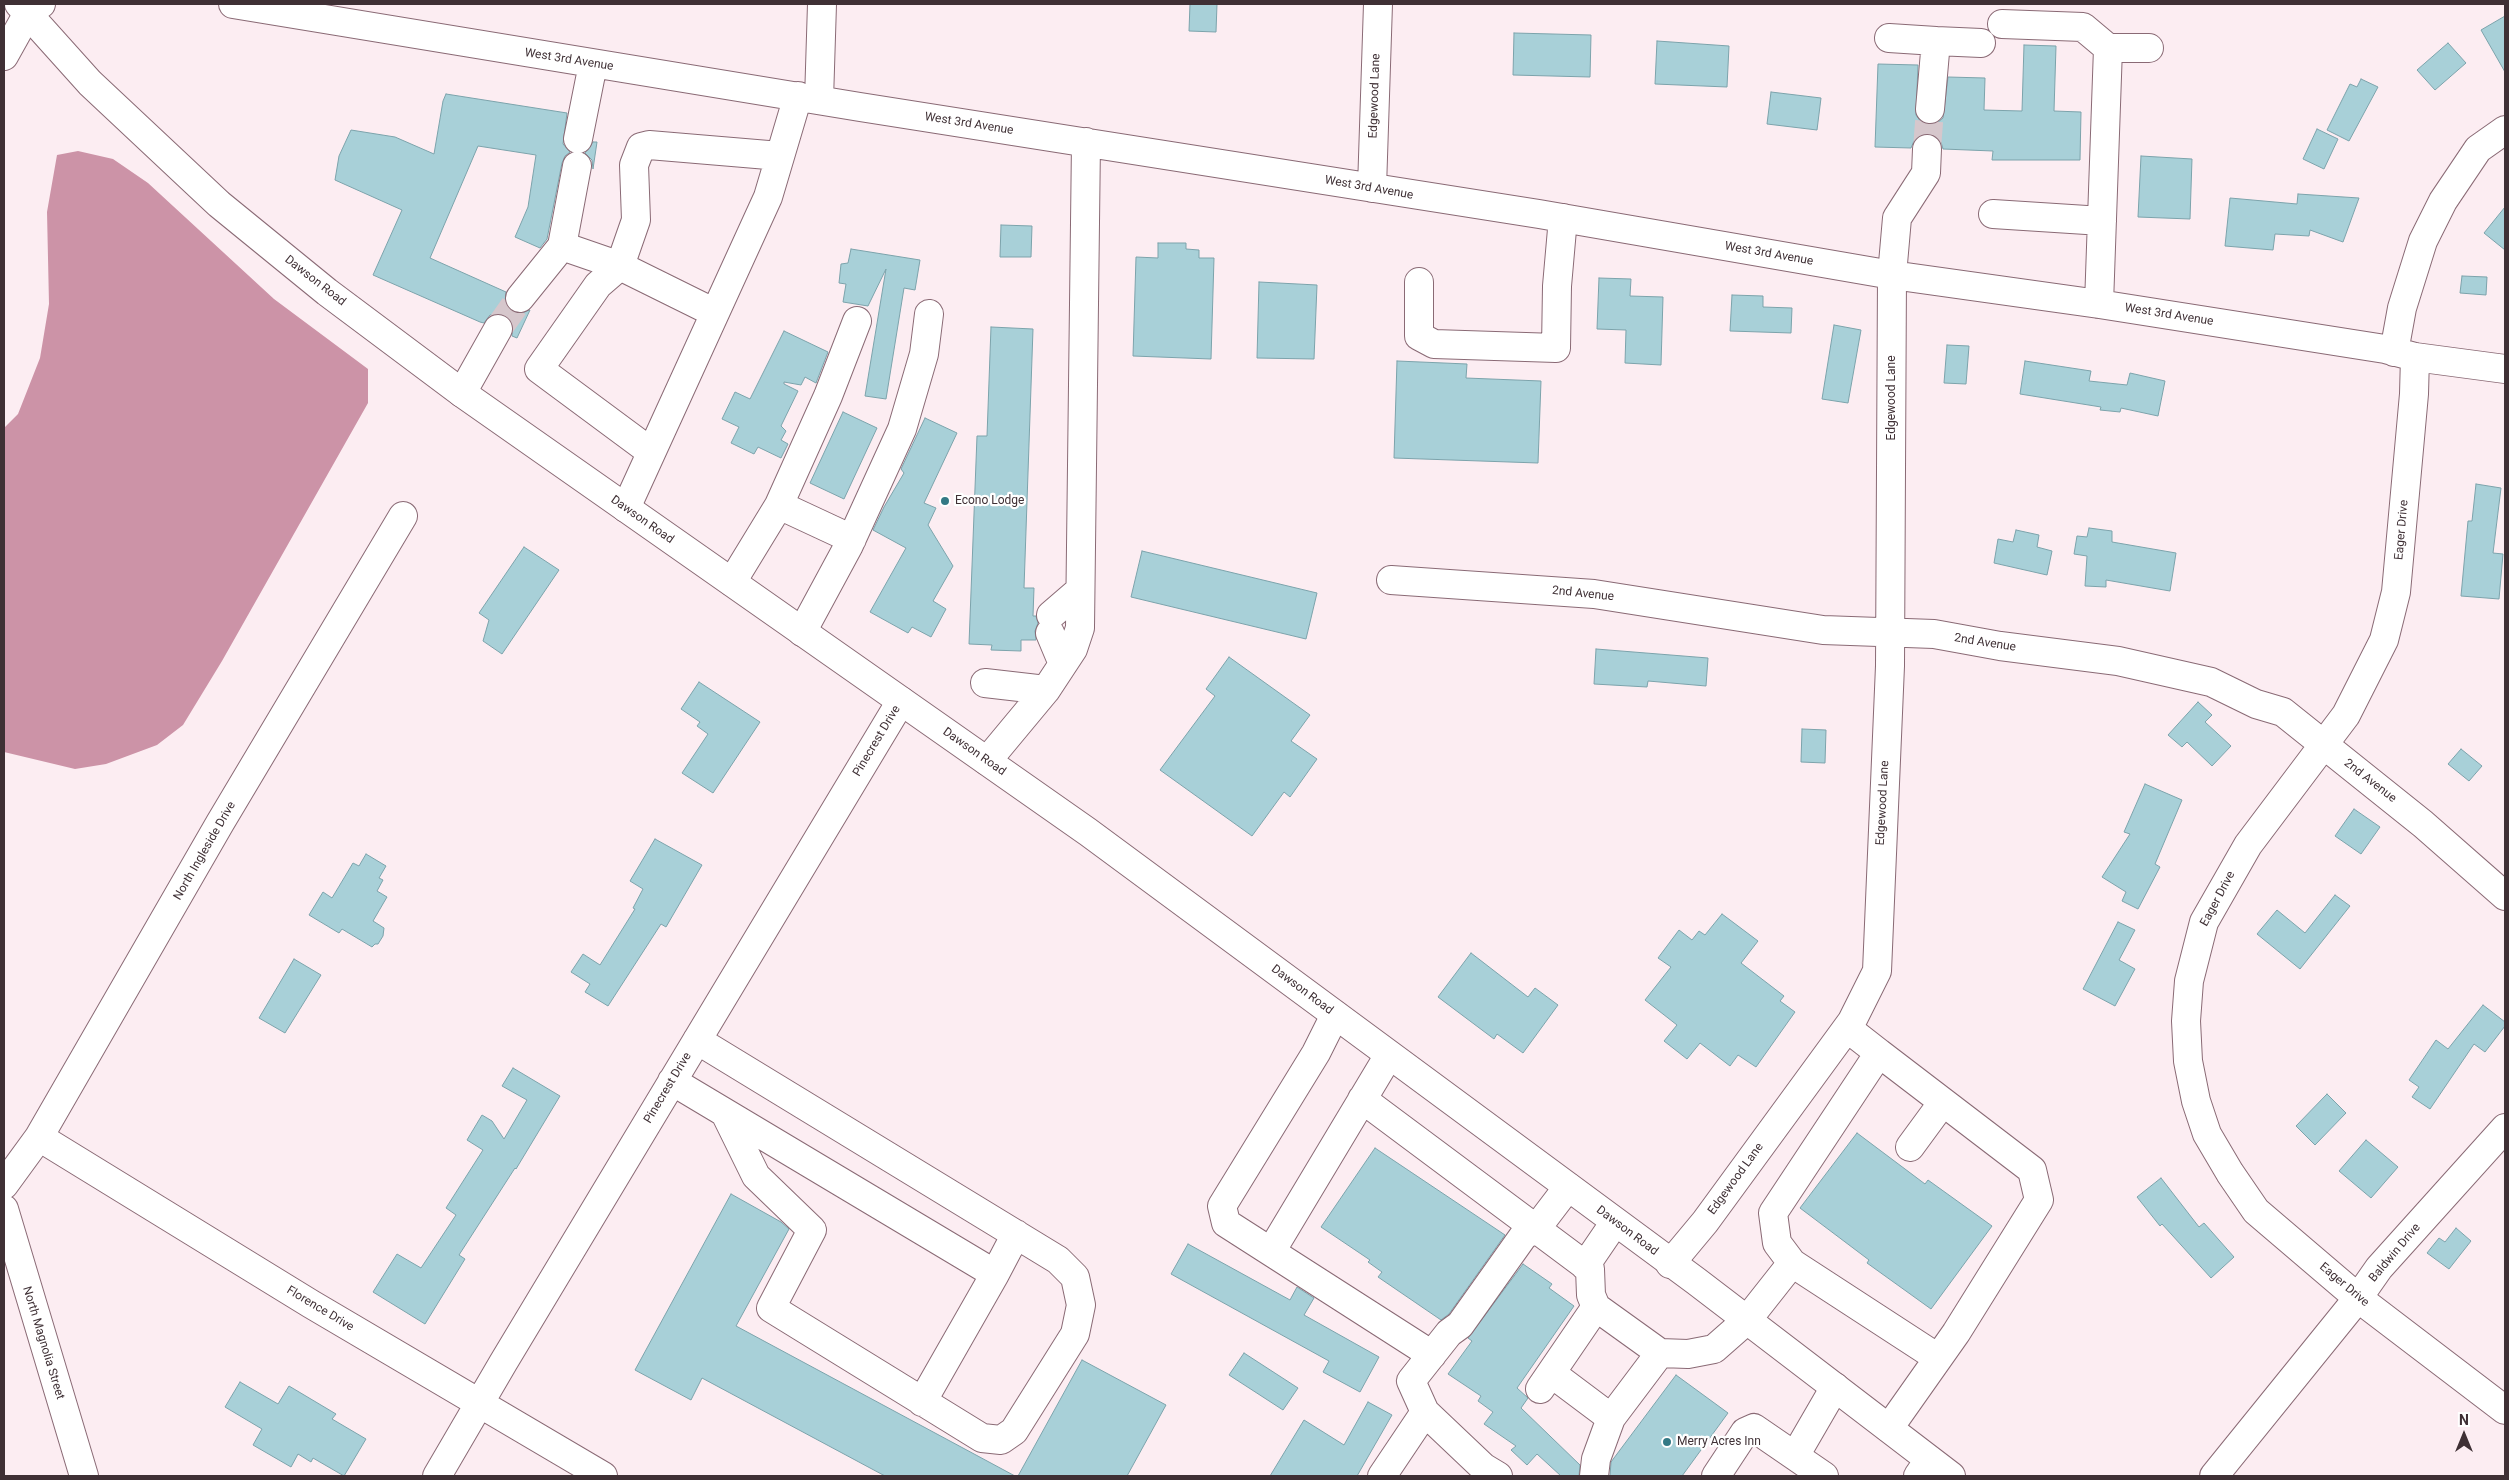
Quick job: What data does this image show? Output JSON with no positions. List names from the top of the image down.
{
  "streets": {
    "street": [
      "West 3rd Avenue",
      "Edgewood Lane",
      "Dawson Road",
      "Eager Drive",
      "2nd Avenue",
      "Pinecrest Drive",
      "North Ingleside Drive",
      "Baldwin Drive",
      "Florence Drive",
      "North Magnolia Street"
    ]
  },
  "crossings": [
    ["West 3rd Avenue", "Edgewood Lane"],
    ["West 3rd Avenue", "Eager Drive"],
    ["Edgewood Lane", "Dawson Road"],
    ["Edgewood Lane", "2nd Avenue"],
    ["Dawson Road", "Pinecrest Drive"],
    ["Eager Drive", "2nd Avenue"],
    ["Eager Drive", "Baldwin Drive"],
    ["Pinecrest Drive", "Florence Drive"],
    ["North Ingleside Drive", "Florence Drive"]
  ],
  "places": ["Econo Lodge", "Merry Acres Inn"],
  "north": "top"
}
